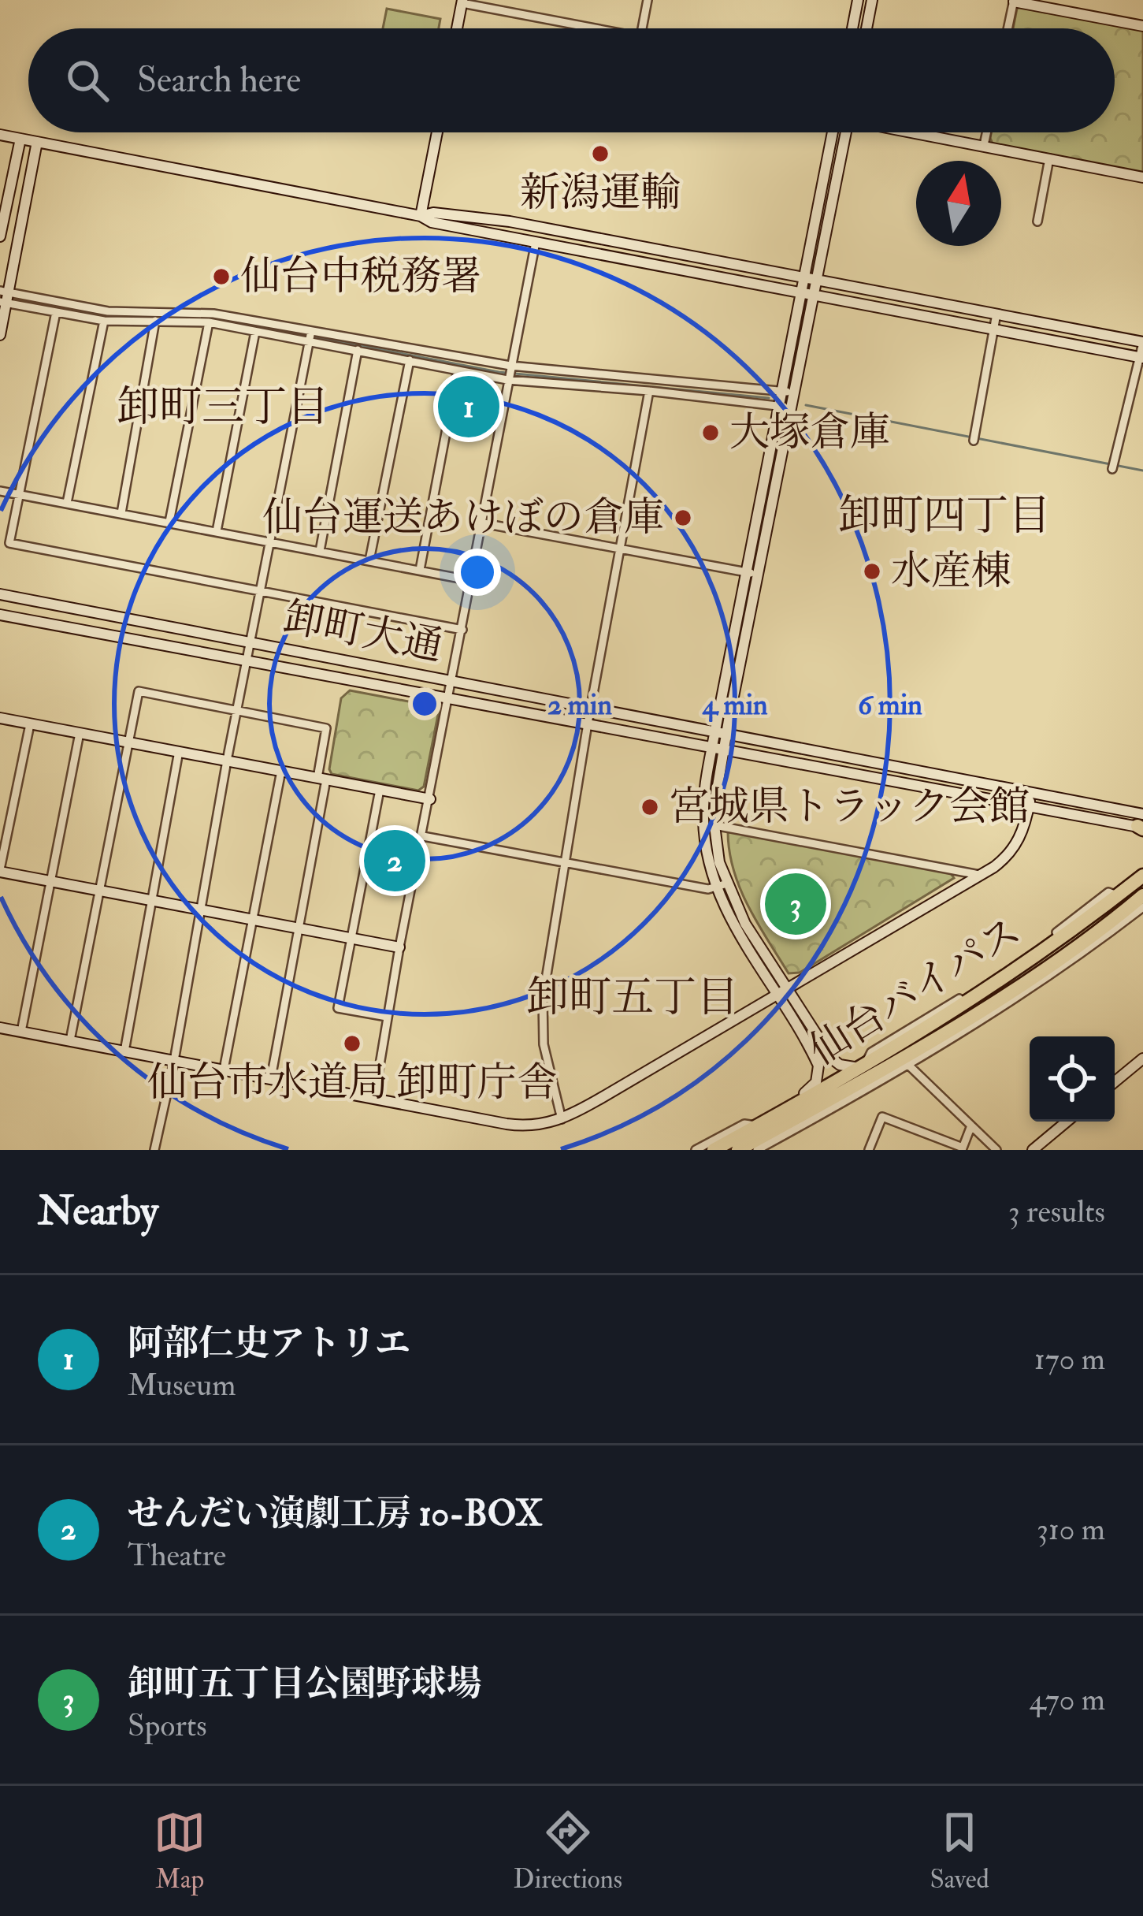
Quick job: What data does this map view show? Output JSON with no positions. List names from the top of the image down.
{
  "streets": {
    "highway": ["仙台バイパス"],
    "street": ["卸町大通"]
  },
  "districts": ["卸町三丁目", "卸町四丁目", "卸町五丁目"],
  "places": [
    "新潟運輸",
    "仙台中税務署",
    "大塚倉庫",
    "仙台運送あけぼの倉庫",
    "水産棟",
    "宮城県トラック会館",
    "仙台市水道局 卸町庁舎"
  ],
  "north": "top",
  "page": {
    "search": "Search here",
    "pins": ["1", "2", "3"],
    "heading": ["Nearby", "3 results"],
    "list": [
      {
        "mark": "1",
        "name": "阿部仁史アトリエ",
        "note": "Museum",
        "value": "170 m"
      },
      {
        "mark": "2",
        "name": "せんだい演劇工房 10-BOX",
        "note": "Theatre",
        "value": "310 m"
      },
      {
        "mark": "3",
        "name": "卸町五丁目公園野球場",
        "note": "Sports",
        "value": "470 m"
      }
    ],
    "nav": ["Map", "Directions", "Saved"]
  },
  "rings": ["2 min", "4 min", "6 min"]
}
